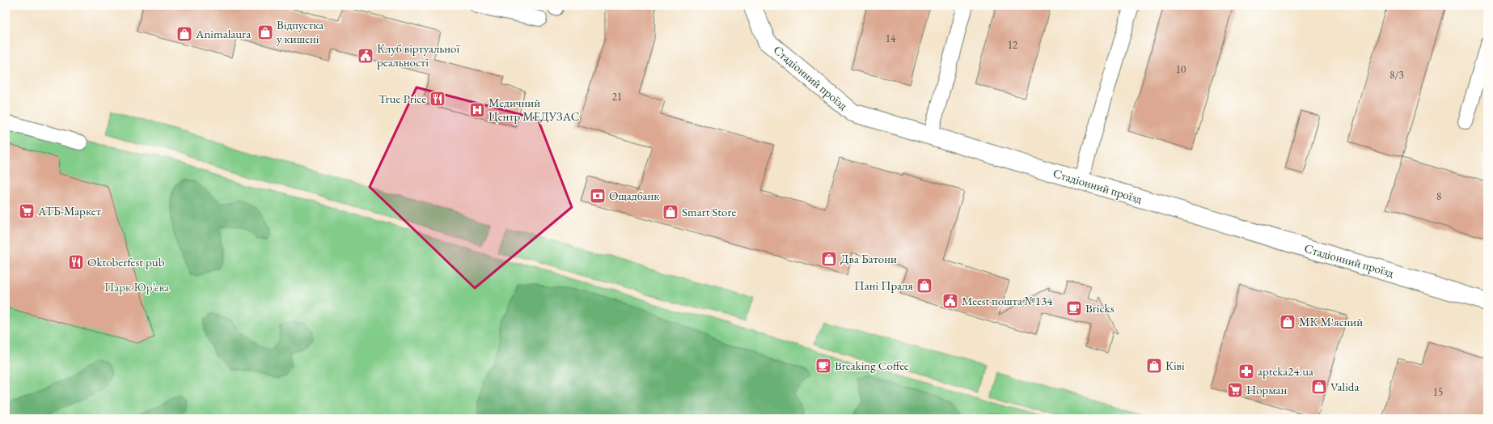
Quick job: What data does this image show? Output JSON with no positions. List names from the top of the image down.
{
  "streets": {
    "street": ["Стадіонний проїзд"]
  },
  "parks": ["Парк Юр’єва"],
  "places": {
    "shop": [
      "Відпустка у кишені",
      "Animalaura",
      "Smart Store",
      "Два Батони",
      "Пані Праля",
      "МК М'ясний",
      "Ківі",
      "Valida"
    ],
    "public building": ["Клуб віртуальної реальності", "Meest пошта №134"],
    "restaurant": ["True Price", "Oktoberfest pub"],
    "hospital": ["Медичний Центр МЕДУЗАС"],
    "bank": ["Ощадбанк"],
    "supermarket": ["АТБ-Маркет", "Норман"],
    "cafe": ["Bricks", "Breaking Coffee"],
    "pharmacy": ["apteka24.ua"]
  },
  "house_numbers": [
    "14",
    "12",
    "10",
    "8/3",
    "21",
    "8",
    "15"
  ]
}
